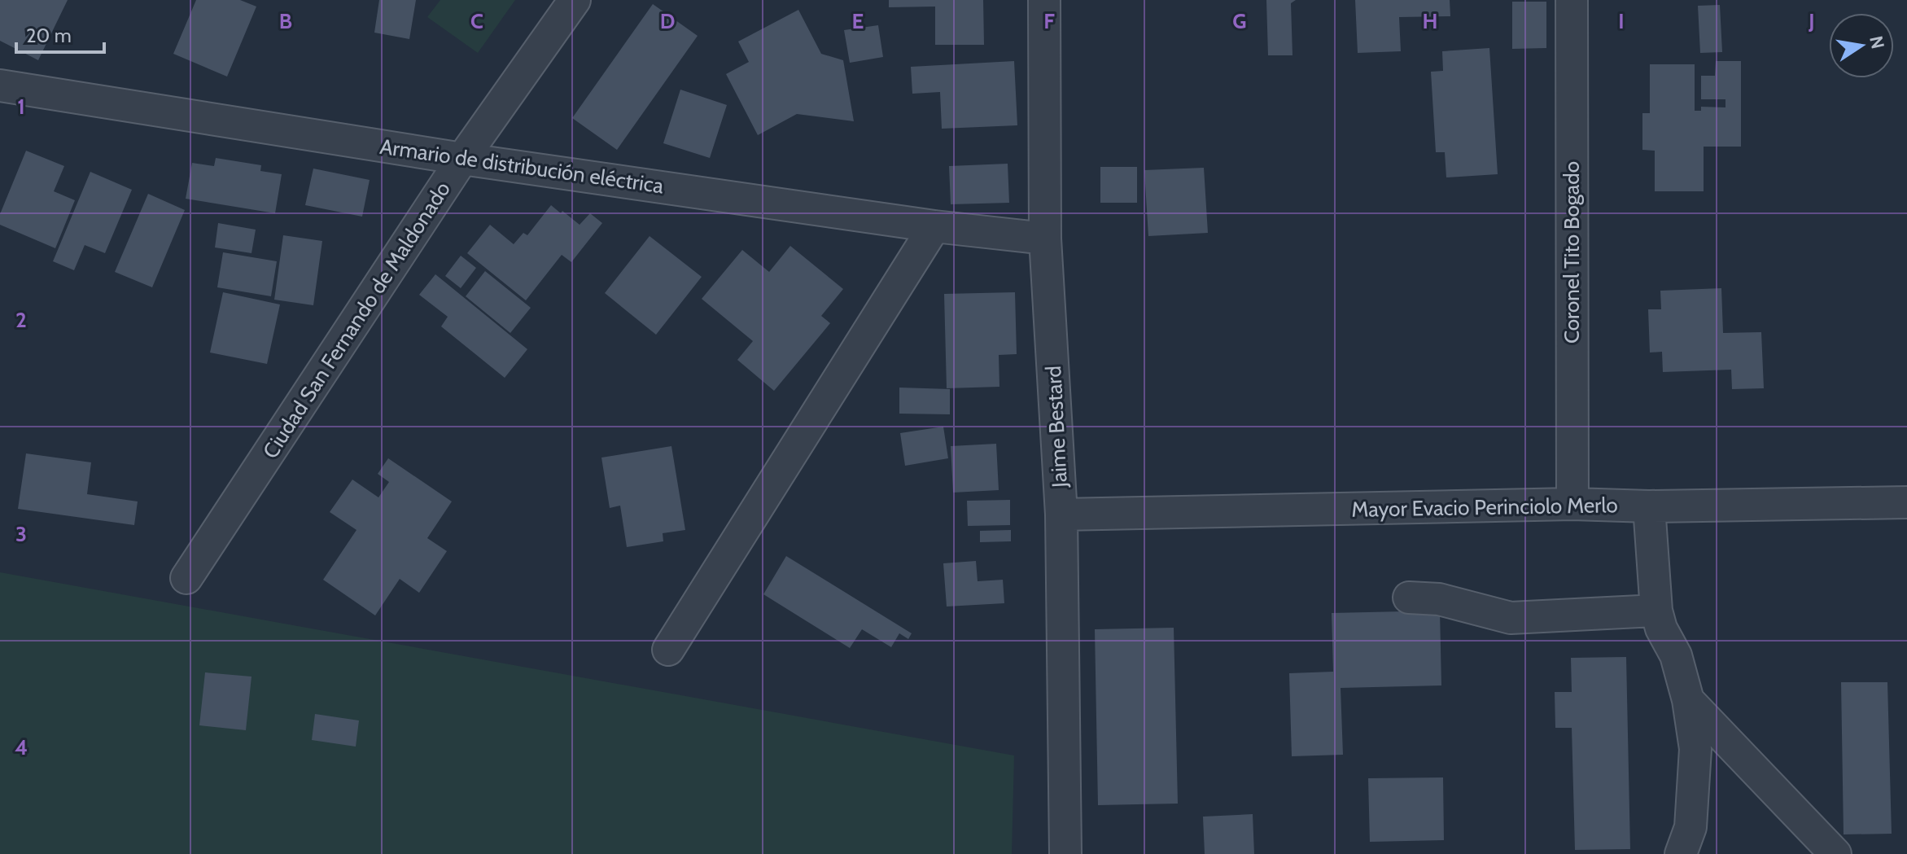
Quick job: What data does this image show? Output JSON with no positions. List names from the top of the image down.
{
  "streets": {
    "street": [
      "Armario de distribución eléctrica",
      "Coronel Tito Bogado",
      "Ciudad San Fernando de Maldonado",
      "Jaime Bestard",
      "Mayor Evacio Perinciolo Merlo"
    ]
  },
  "crossings": [
    ["Armario de distribución eléctrica", "Ciudad San Fernando de Maldonado"],
    ["Armario de distribución eléctrica", "Jaime Bestard"],
    ["Coronel Tito Bogado", "Mayor Evacio Perinciolo Merlo"],
    ["Jaime Bestard", "Mayor Evacio Perinciolo Merlo"]
  ],
  "scale_bar": "20 m",
  "north": "right",
  "grid": {
    "columns": [
      "B",
      "C",
      "D",
      "E",
      "F",
      "G",
      "H",
      "I",
      "J"
    ],
    "rows": [
      "1",
      "2",
      "3",
      "4"
    ]
  }
}
